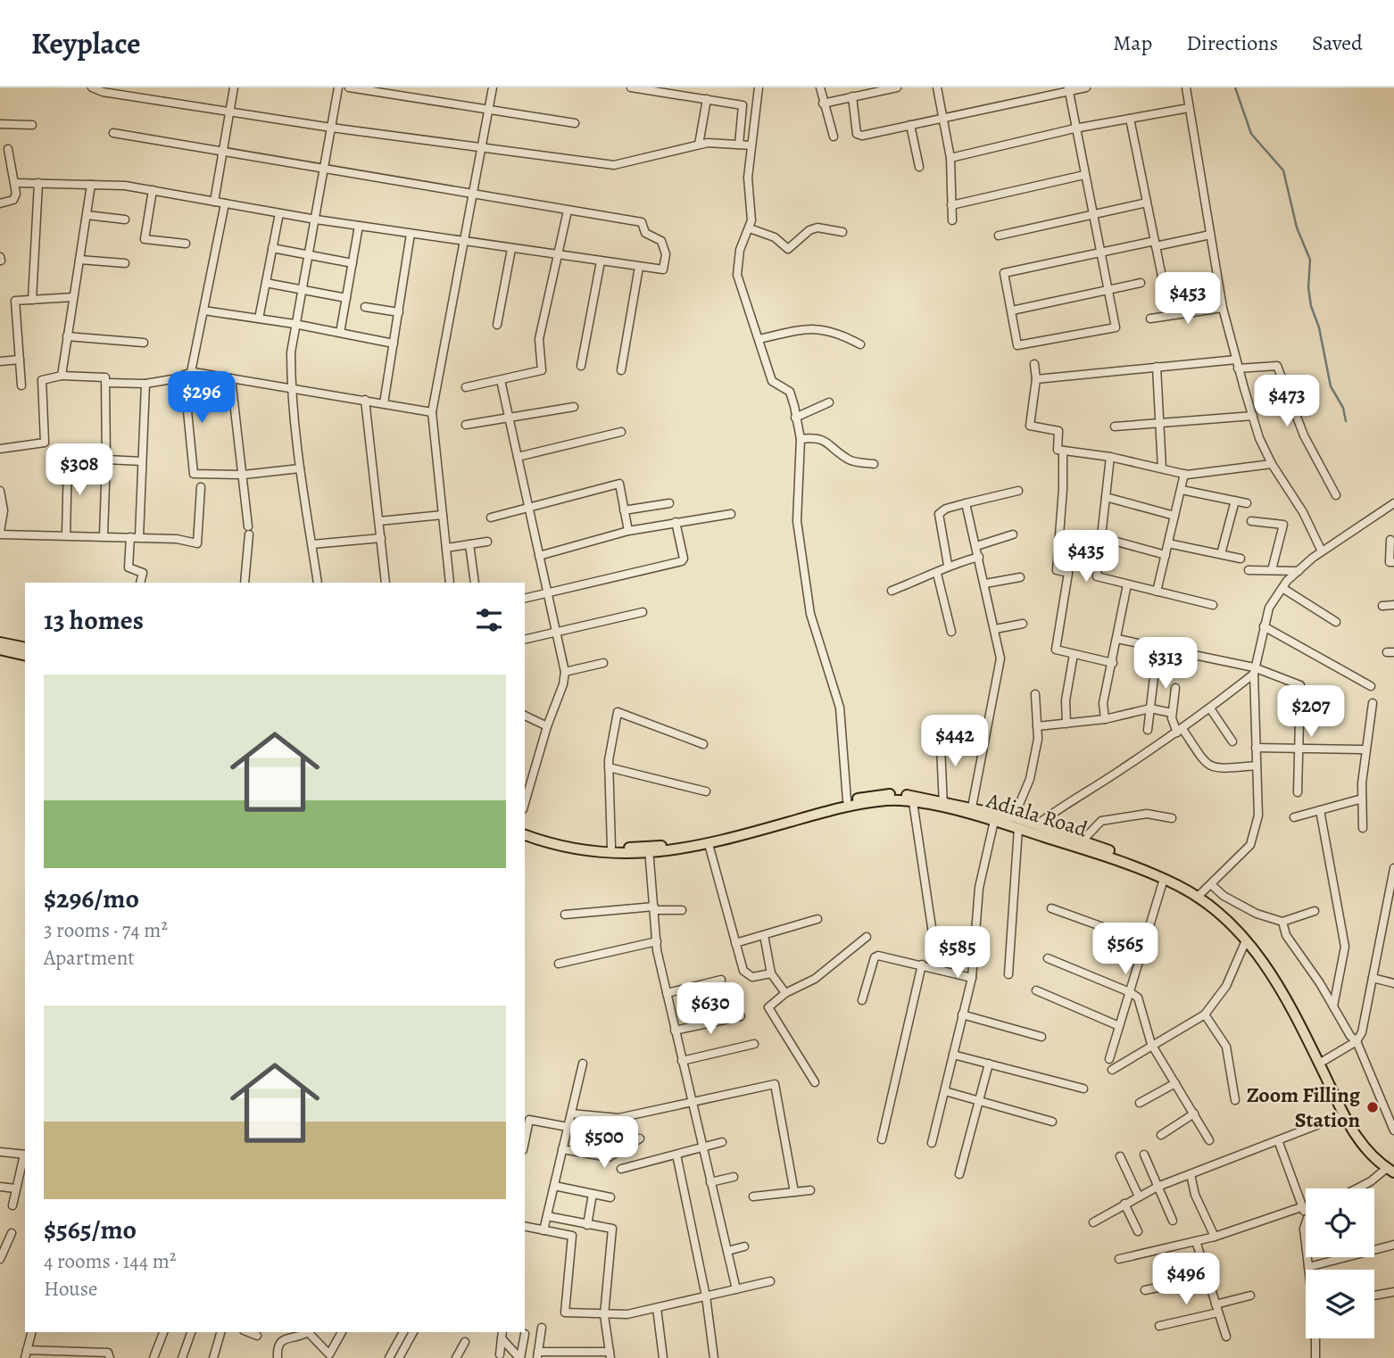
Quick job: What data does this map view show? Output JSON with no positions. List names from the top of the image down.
{
  "streets": {
    "main road": ["Adiala Road"]
  },
  "places": ["Zoom Filling Station"],
  "page": {
    "header": "Keyplace",
    "nav": ["Map", "Directions", "Saved"],
    "price": [
      "$453",
      "$296",
      "$473",
      "$308",
      "$435",
      "$313",
      "$207",
      "$442",
      "$565",
      "$585",
      "$630",
      "$500",
      "$496"
    ],
    "heading": "13 homes",
    "list": [
      {
        "name": "$296/mo",
        "note": "3 rooms · 74 m² · Apartment"
      },
      {
        "name": "$565/mo",
        "note": "4 rooms · 144 m² · House"
      }
    ]
  }
}
